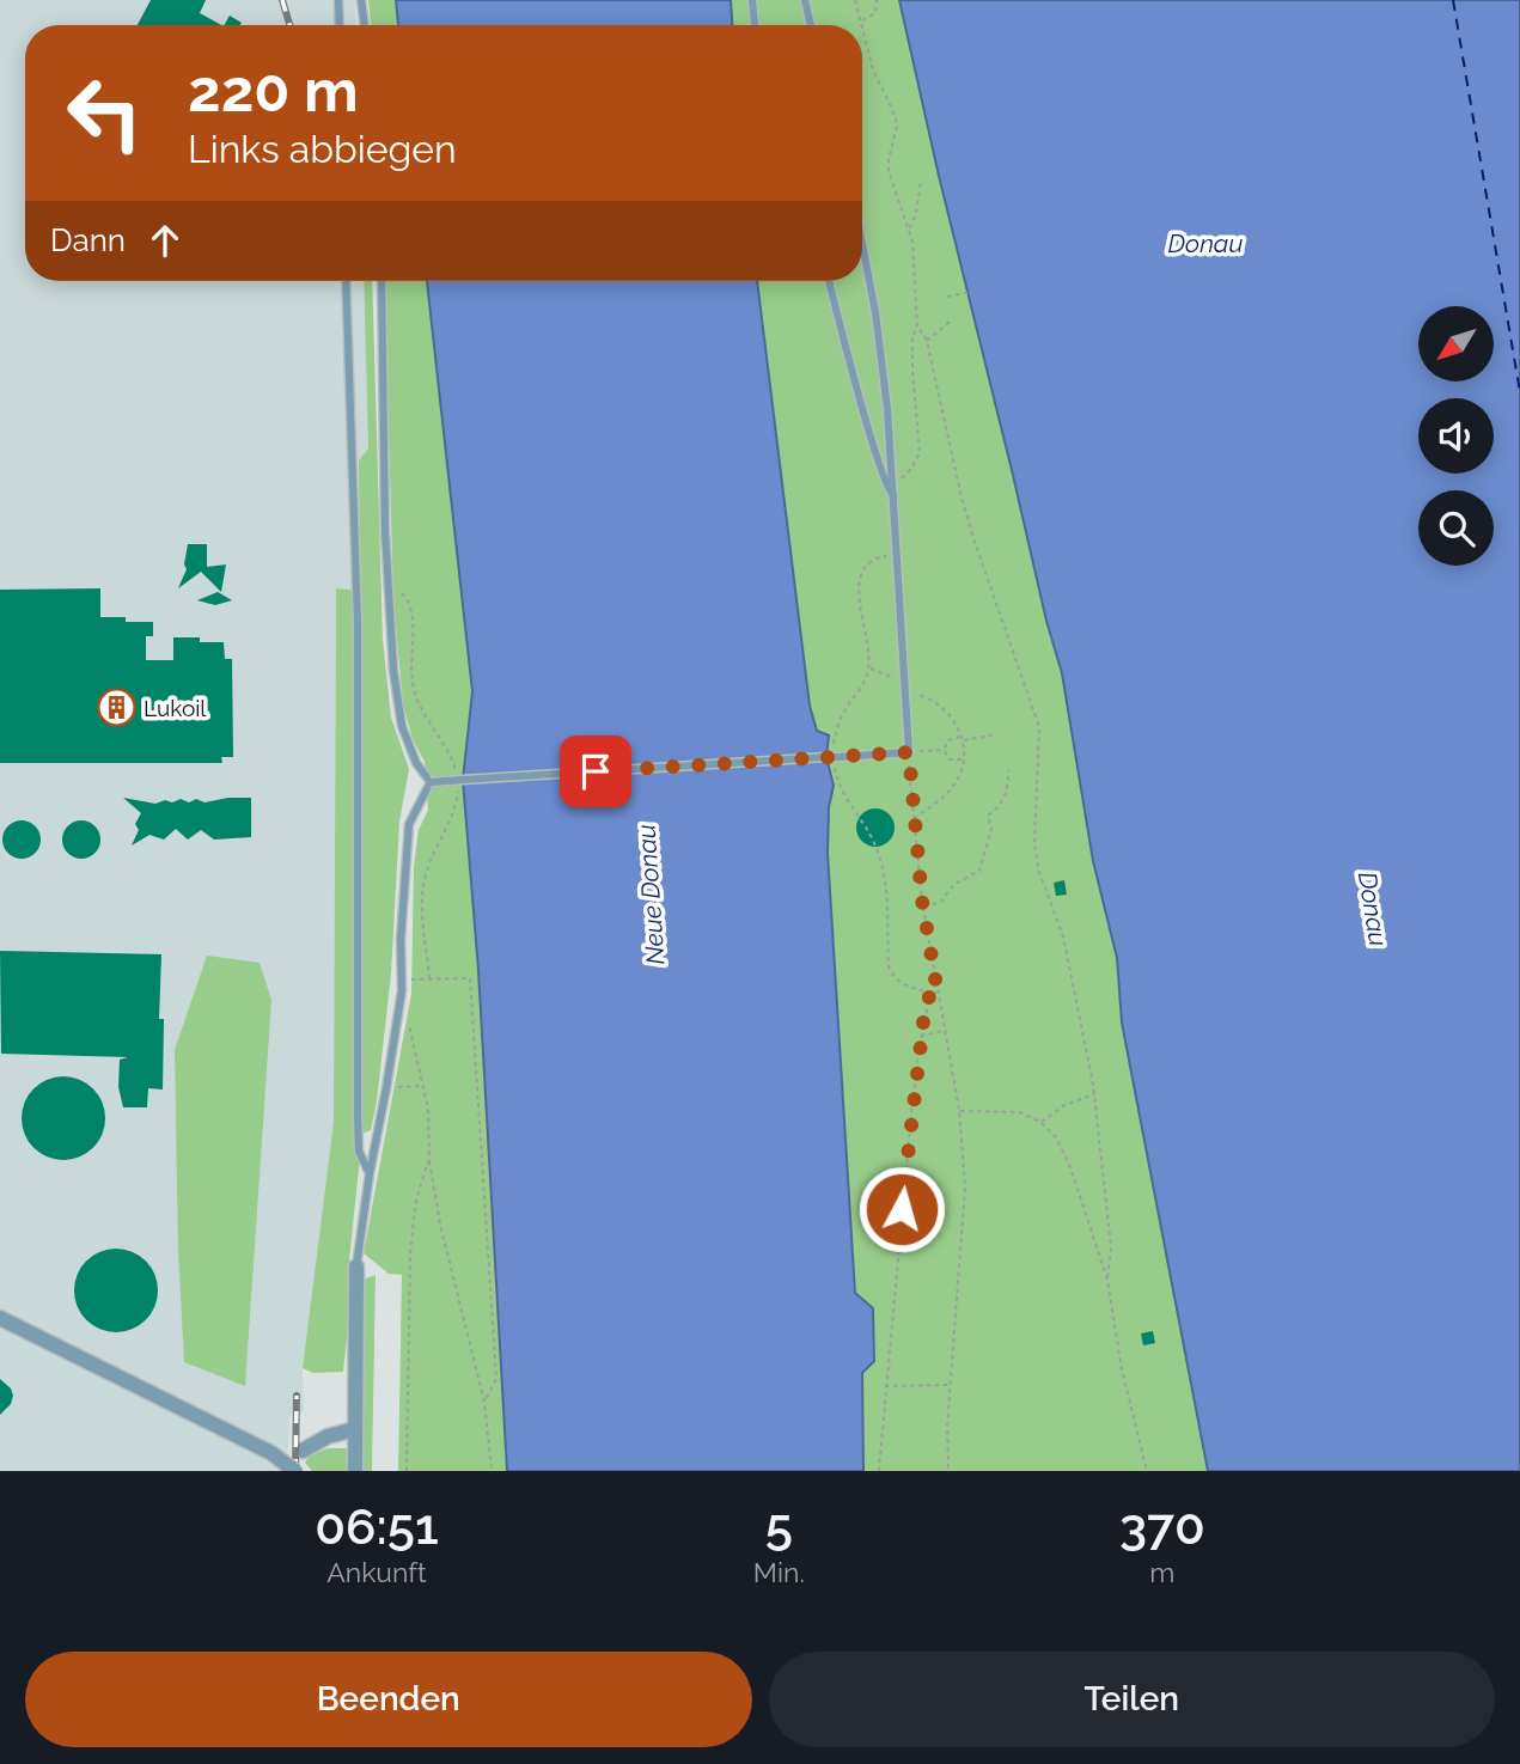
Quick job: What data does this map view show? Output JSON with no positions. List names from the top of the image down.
{
  "water": ["Donau", "Neue Donau"],
  "places": {
    "building": ["Lukoil"]
  },
  "north": "bottom left",
  "page": {
    "turn": ["220 m", "Links abbiegen"],
    "then": "Dann",
    "eta": [
      "06:51",
      "Ankunft",
      "5",
      "Min.",
      "370",
      "m"
    ],
    "buttons": ["Beenden", "Teilen"]
  }
}
